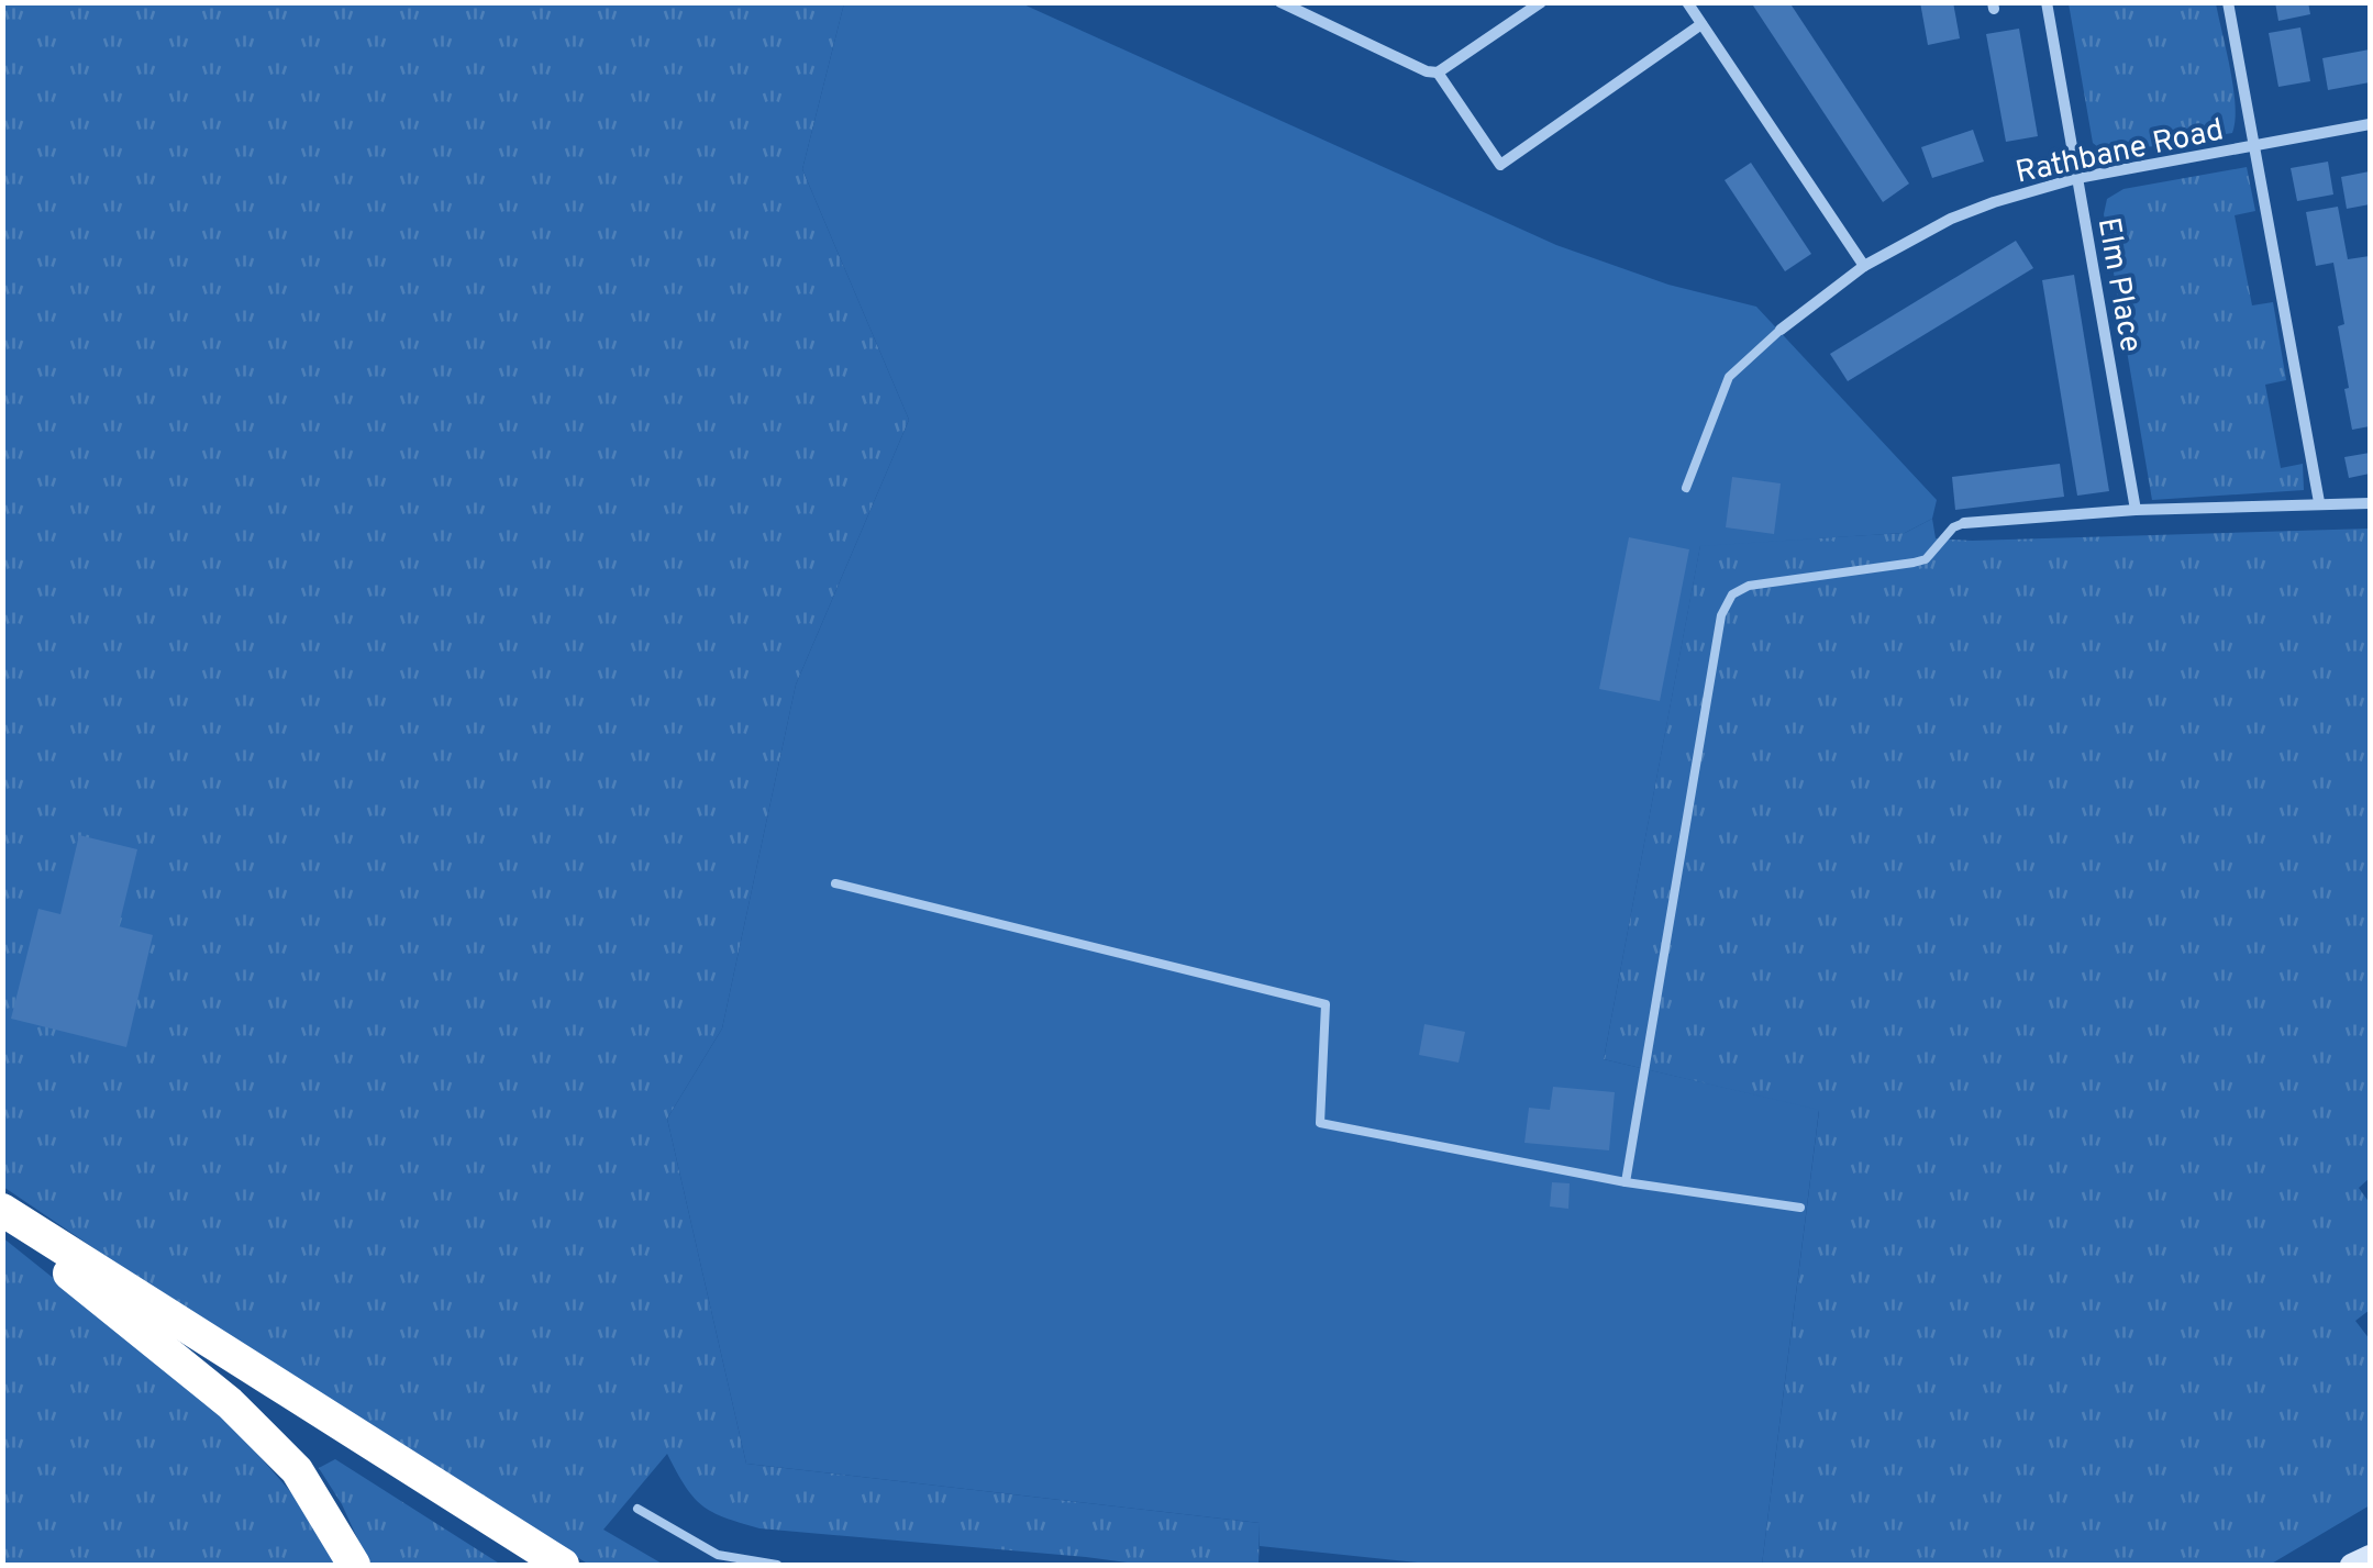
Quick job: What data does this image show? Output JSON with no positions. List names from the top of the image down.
{
  "streets": {
    "street": ["Rathbane Road", "Elm Place"]
  },
  "crossings": [
    ["Rathbane Road", "Elm Place"]
  ]
}
